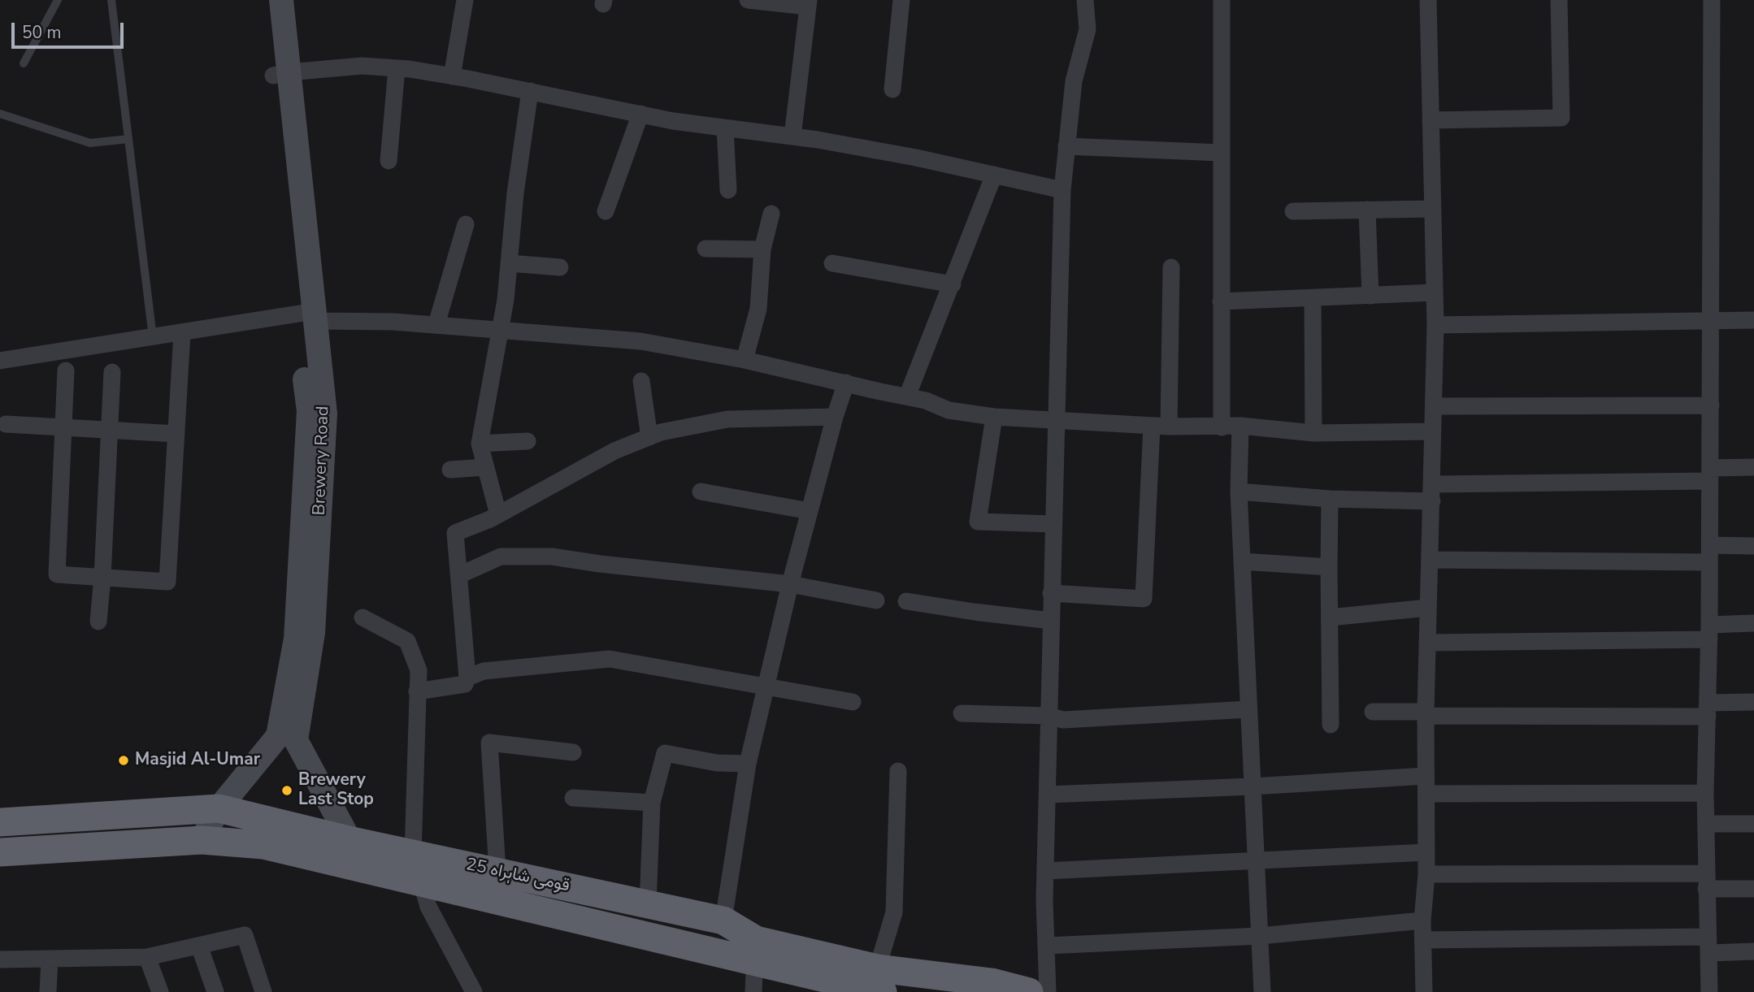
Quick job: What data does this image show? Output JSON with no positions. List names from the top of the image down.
{
  "streets": {
    "highway": ["قومی شاہراہ 25"],
    "main road": ["Brewery Road"]
  },
  "crossings": [
    ["Brewery Road", "قومی شاہراہ 25"]
  ],
  "places": ["Masjid Al-Umar", "Brewery Last Stop"],
  "scale_bar": "50 m"
}
